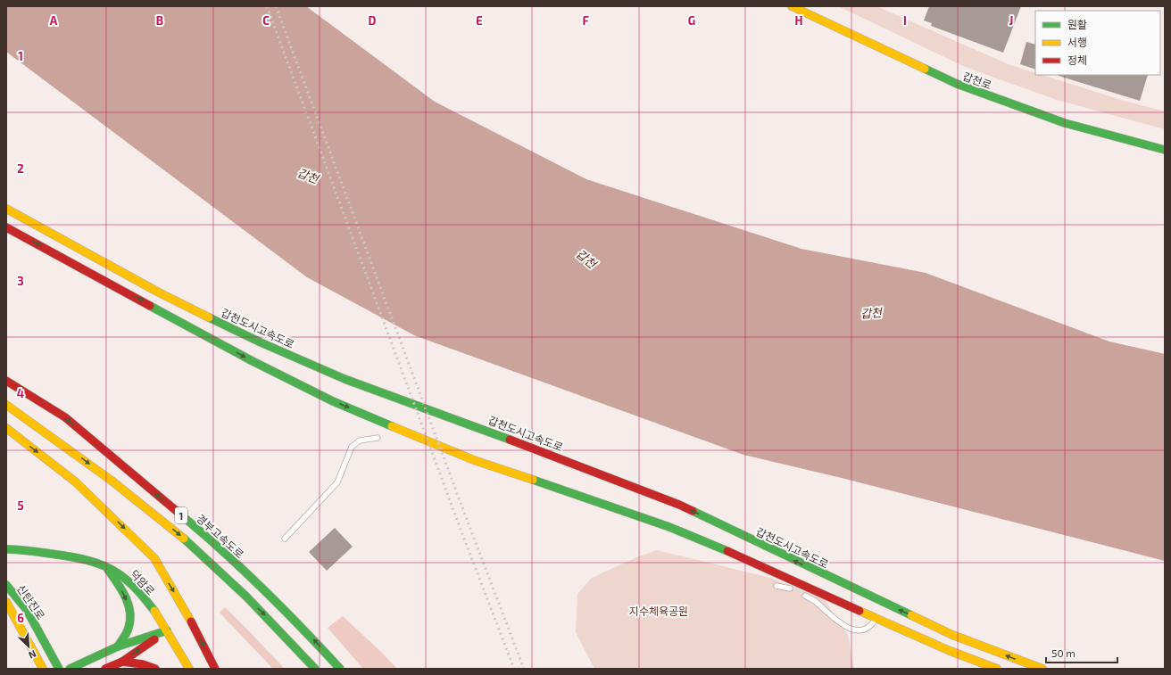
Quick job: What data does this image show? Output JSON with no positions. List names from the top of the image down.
{
  "streets": {
    "main road": [
      "갑천로",
      "갑천도시고속도로",
      "1",
      "경부고속도로",
      "덕암로",
      "신탄진로"
    ]
  },
  "water": ["갑천"],
  "parks": ["지수체육공원"],
  "legend": ["원활", "서행", "정체"],
  "scale_bar": "50 m",
  "north": "bottom right",
  "grid": {
    "columns": [
      "A",
      "B",
      "C",
      "D",
      "E",
      "F",
      "G",
      "H",
      "I",
      "J"
    ],
    "rows": [
      "1",
      "2",
      "3",
      "4",
      "5",
      "6"
    ]
  }
}
